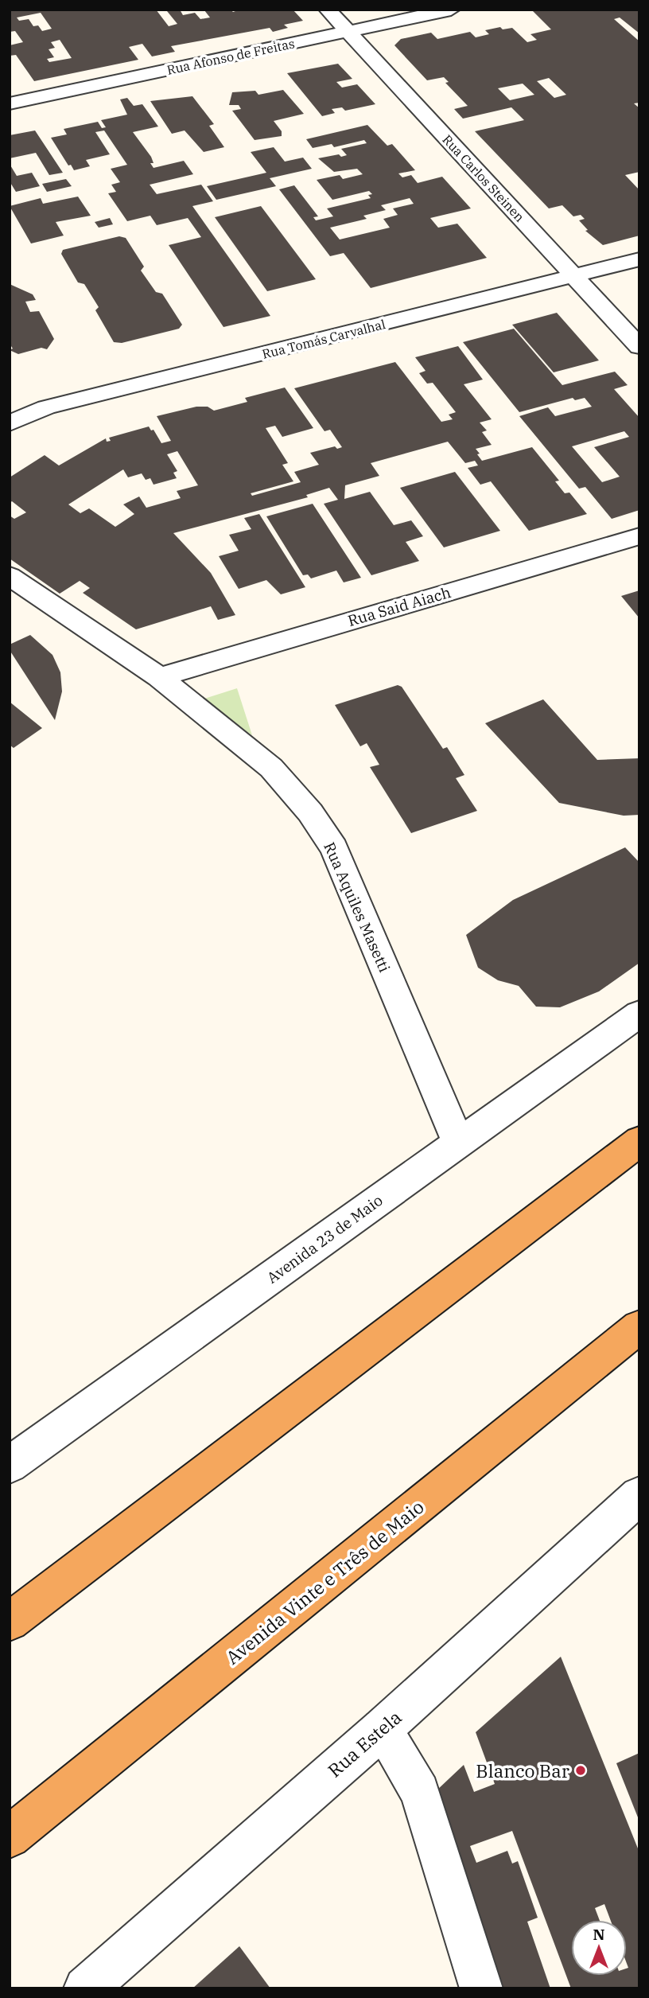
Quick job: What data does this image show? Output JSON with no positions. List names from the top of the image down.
{
  "streets": {
    "highway": ["Avenida Vinte e Três de Maio"],
    "street": [
      "Rua Afonso de Freitas",
      "Rua Carlos Steinen",
      "Rua Tomás Carvalhal",
      "Rua Said Aiach",
      "Rua Aquiles Masetti",
      "Avenida 23 de Maio",
      "Rua Estela"
    ]
  },
  "crossings": [
    ["Rua Afonso de Freitas", "Rua Carlos Steinen"],
    ["Rua Carlos Steinen", "Rua Tomás Carvalhal"],
    ["Rua Said Aiach", "Rua Aquiles Masetti"],
    ["Rua Aquiles Masetti", "Avenida 23 de Maio"]
  ],
  "places": ["Blanco Bar"],
  "north": "top"
}
